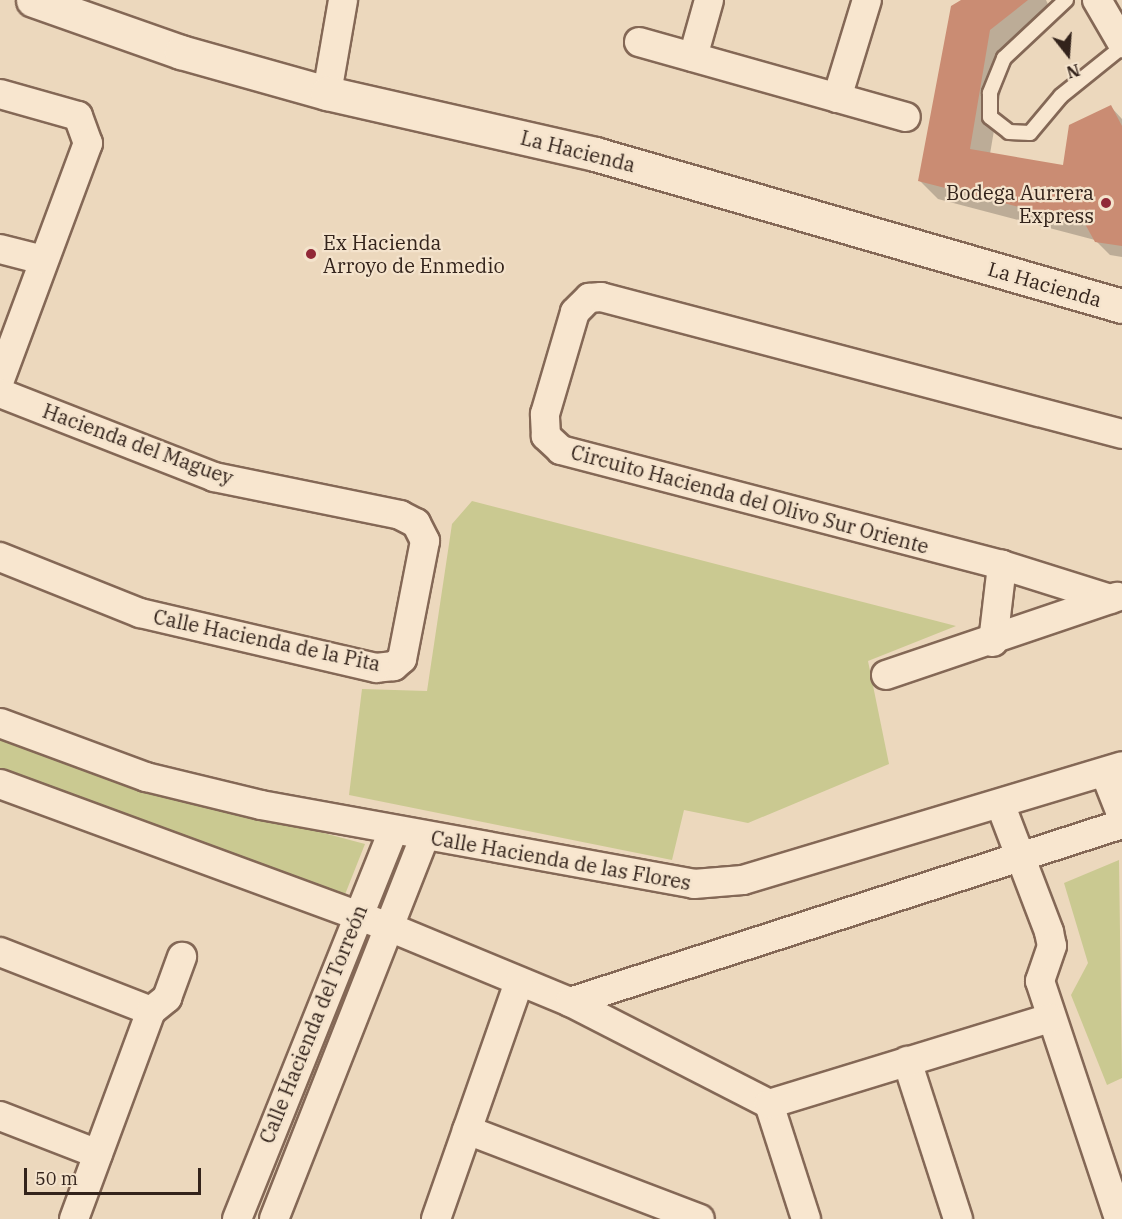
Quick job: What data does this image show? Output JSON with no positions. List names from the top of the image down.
{
  "streets": {
    "street": [
      "La Hacienda",
      "Hacienda del Maguey",
      "Circuito Hacienda del Olivo Sur Oriente",
      "Calle Hacienda de la Pita",
      "Calle Hacienda de las Flores",
      "Calle Hacienda del Torreón"
    ]
  },
  "crossings": [
    ["Hacienda del Maguey", "Calle Hacienda de la Pita"],
    ["Calle Hacienda de las Flores", "Calle Hacienda del Torreón"]
  ],
  "places": ["Bodega Aurrera Express", "Ex Hacienda Arroyo de Enmedio"],
  "scale_bar": "50 m",
  "north": "bottom"
}
